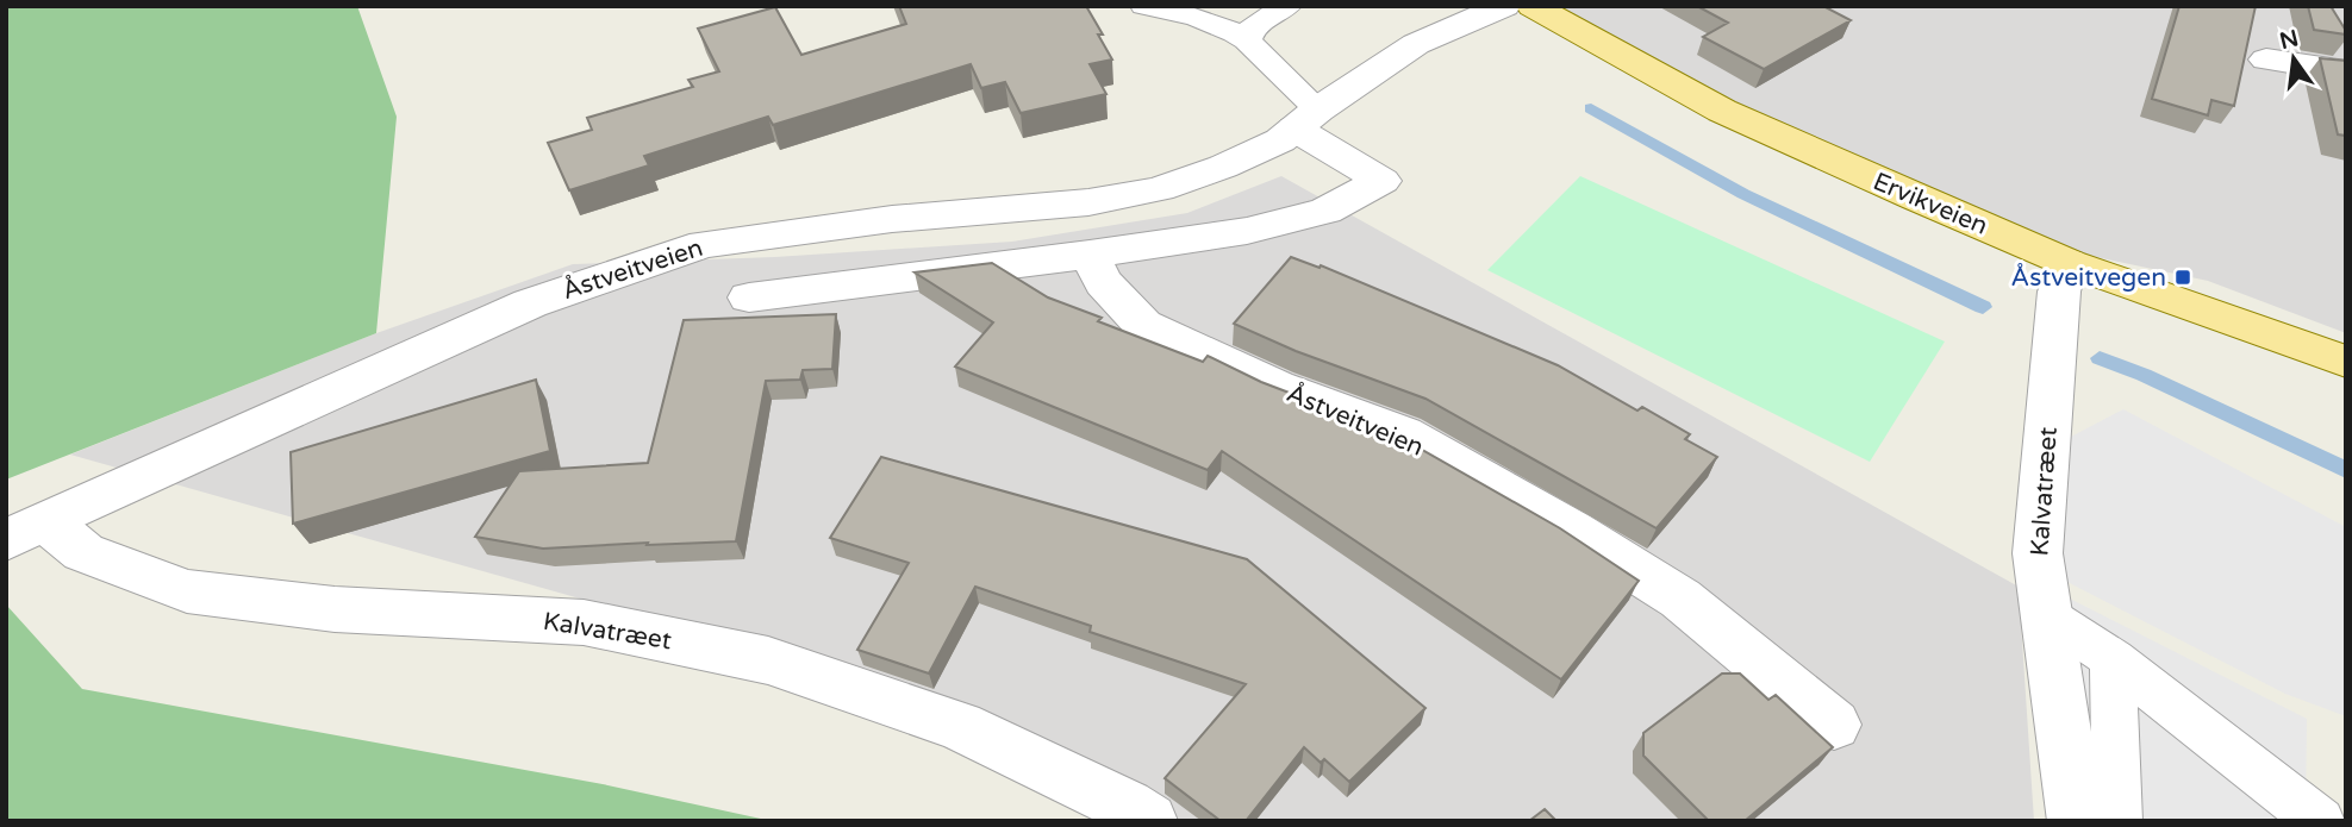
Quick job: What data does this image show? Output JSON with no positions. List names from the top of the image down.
{
  "streets": {
    "main road": ["Ervikveien"],
    "street": ["Åstveitveien", "Kalvatræet"]
  },
  "crossings": [
    ["Ervikveien", "Kalvatræet"],
    ["Åstveitveien", "Kalvatræet"]
  ],
  "places": {
    "transit": ["Åstveitvegen"]
  },
  "north": "top"
}
